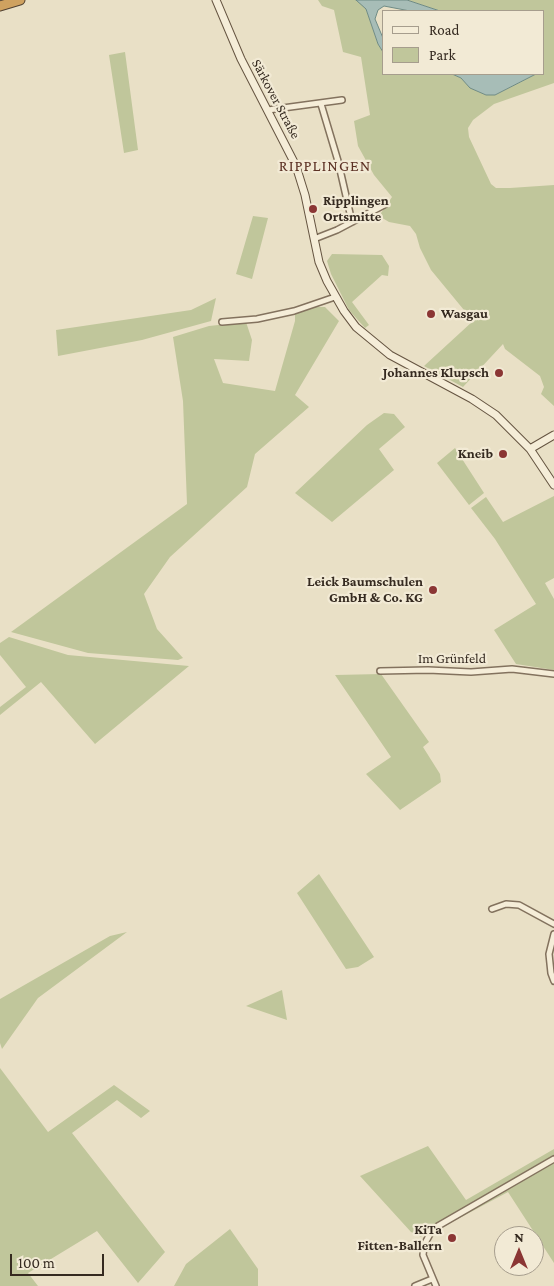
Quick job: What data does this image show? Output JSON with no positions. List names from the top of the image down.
{
  "streets": {
    "main road": ["Särkover Straße"],
    "street": ["Im Grünfeld"]
  },
  "districts": ["RIPPLINGEN"],
  "places": [
    "Ripplingen Ortsmitte",
    "Wasgau",
    "Johannes Klupsch",
    "Kneib",
    "Leick Baumschulen GmbH & Co. KG",
    "KiTa Fitten-Ballern"
  ],
  "legend": ["Road", "Park"],
  "scale_bar": "100 m",
  "north": "top"
}
